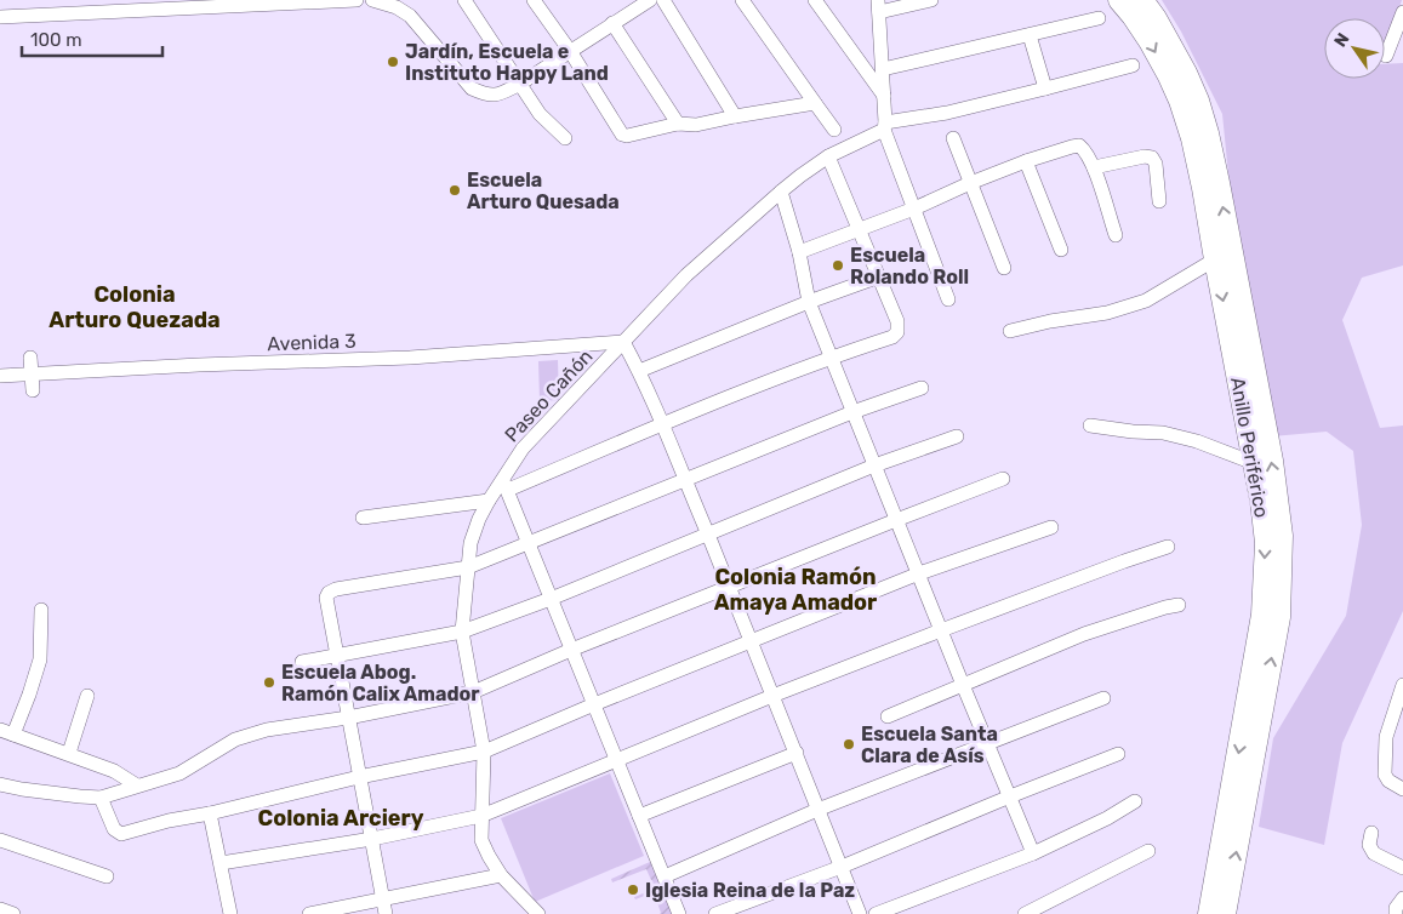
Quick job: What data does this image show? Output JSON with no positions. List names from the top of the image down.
{
  "streets": {
    "highway": ["Anillo Periférico"],
    "street": ["Avenida 3", "Paseo Cañón"]
  },
  "crossings": [
    ["Avenida 3", "Paseo Cañón"]
  ],
  "districts": ["Colonia Arturo Quezada", "Colonia Ramón Amaya Amador", "Colonia Arciery"],
  "places": [
    "Jardín, Escuela e Instituto Happy Land",
    "Escuela Arturo Quesada",
    "Escuela Rolando Roll",
    "Escuela Abog. Ramón Calix Amador",
    "Escuela Santa Clara de Asís",
    "Iglesia Reina de la Paz"
  ],
  "scale_bar": "100 m",
  "north": "top left"
}
